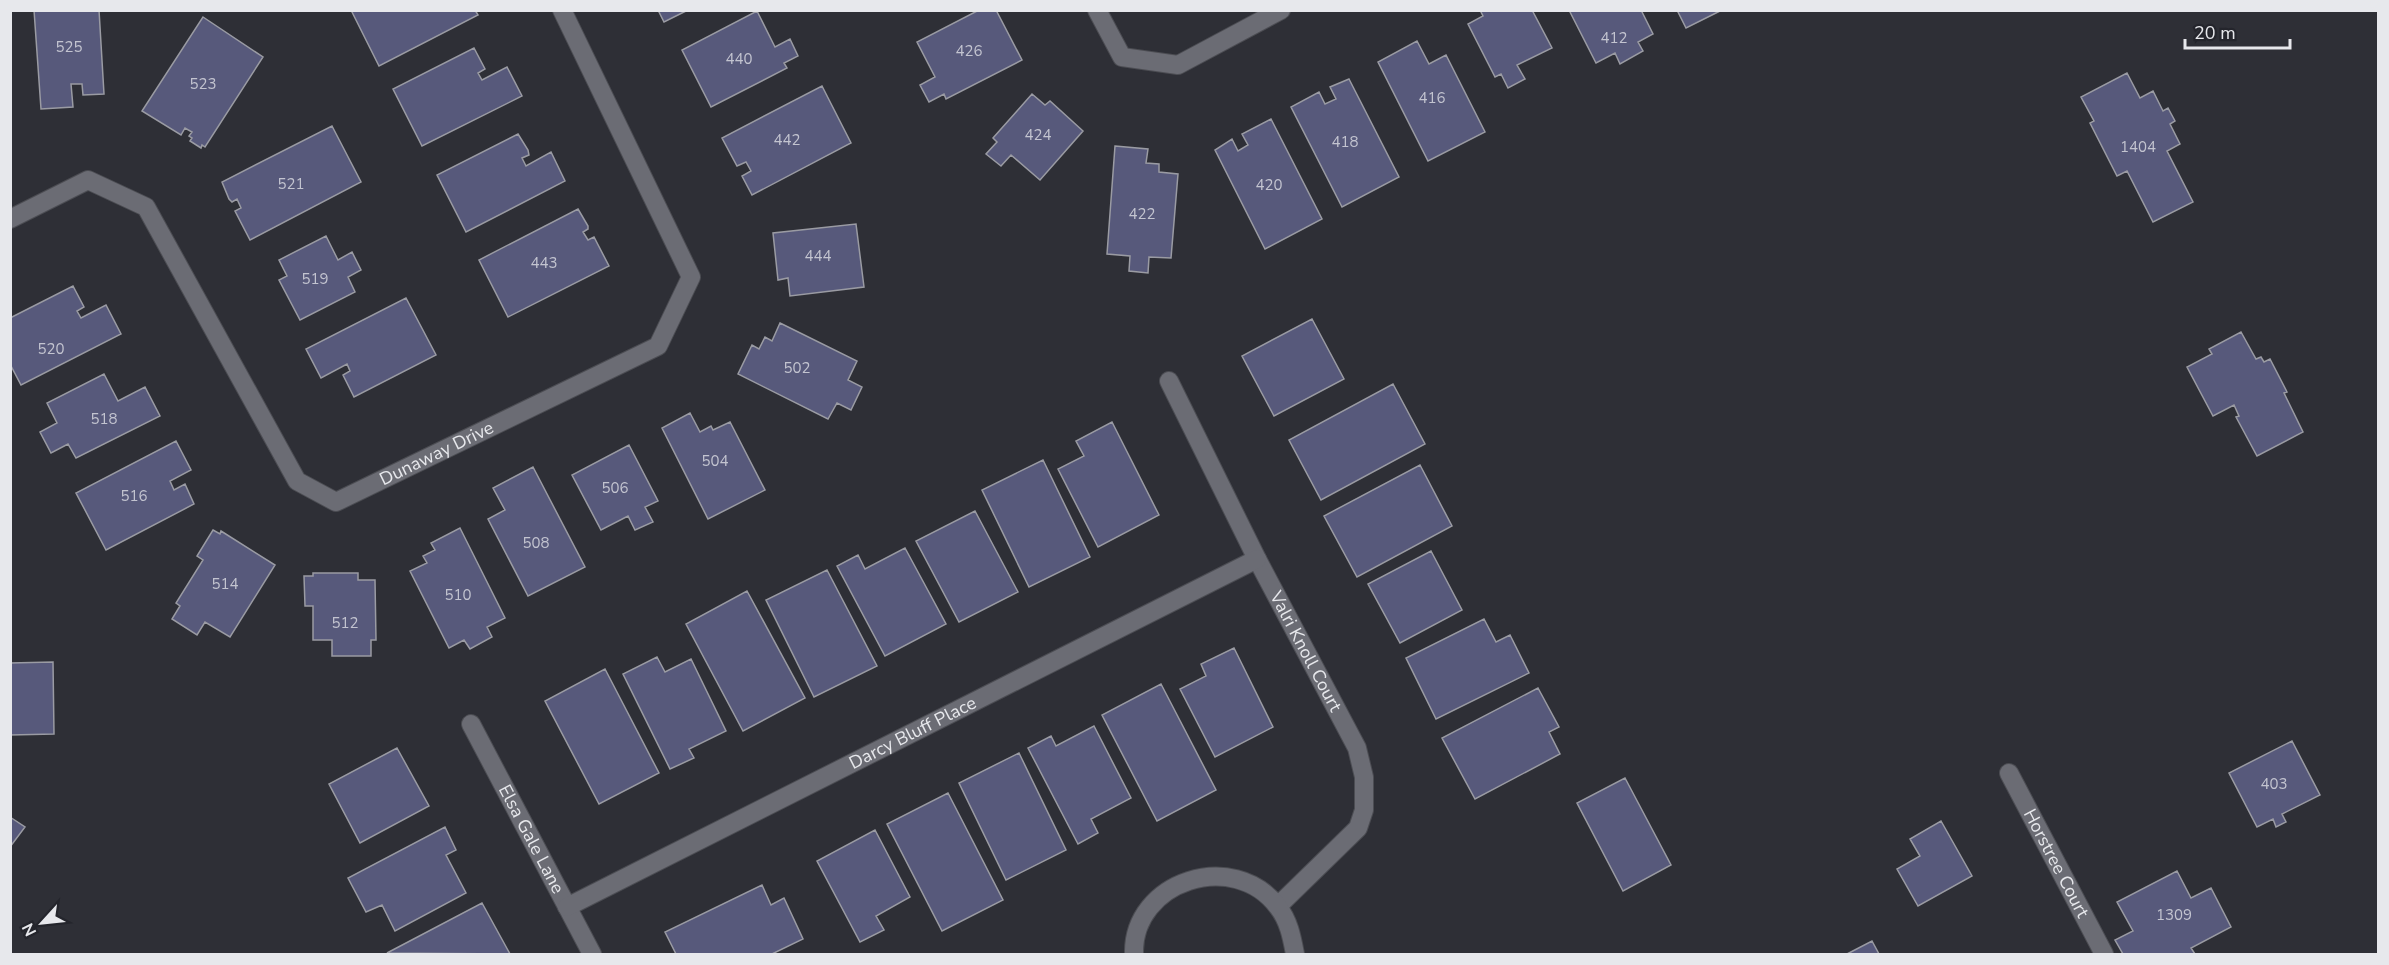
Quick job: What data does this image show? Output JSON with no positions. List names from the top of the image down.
{
  "streets": {
    "street": [
      "Dunaway Drive",
      "Valri Knoll Court",
      "Darcy Bluff Place",
      "Elsa Gale Lane",
      "Horstree Court"
    ]
  },
  "crossings": [
    ["Valri Knoll Court", "Darcy Bluff Place"],
    ["Darcy Bluff Place", "Elsa Gale Lane"]
  ],
  "house_numbers": [
    "412",
    "525",
    "426",
    "440",
    "523",
    "416",
    "424",
    "442",
    "418",
    "1404",
    "521",
    "420",
    "422",
    "444",
    "443",
    "519",
    "520",
    "502",
    "518",
    "504",
    "506",
    "516",
    "508",
    "514",
    "510",
    "512",
    "403",
    "1309"
  ],
  "scale_bar": "20 m",
  "north": "bottom left"
}
